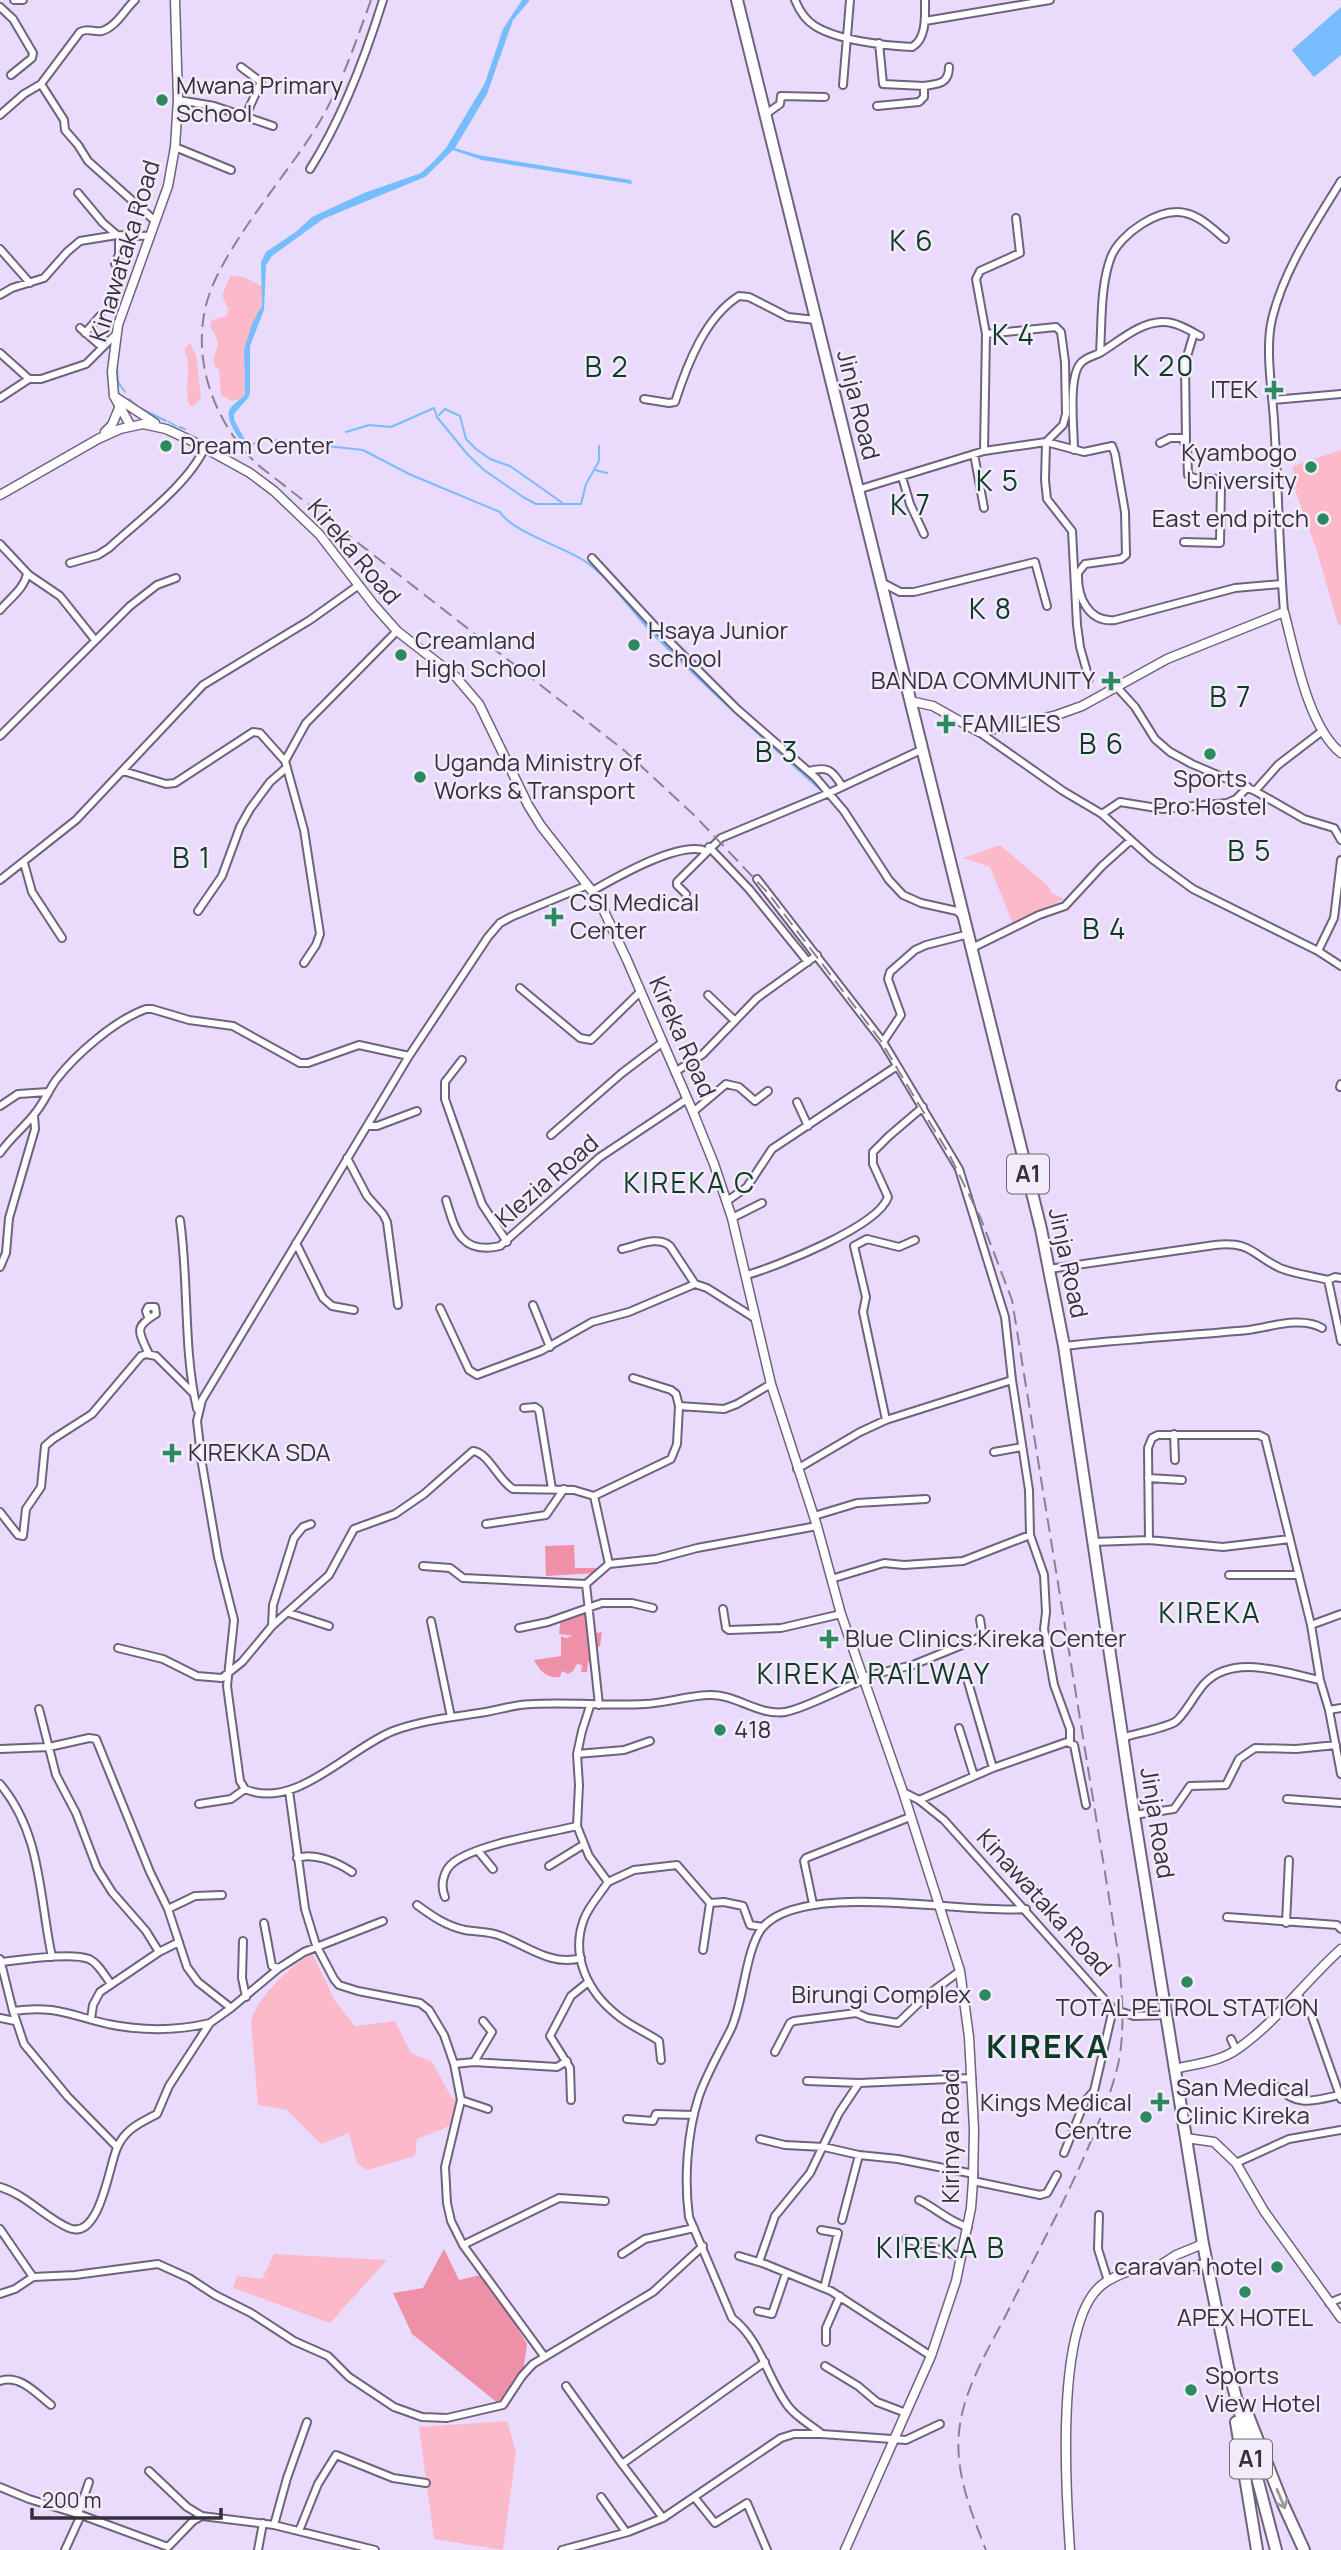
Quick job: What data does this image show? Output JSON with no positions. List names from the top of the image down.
{
  "streets": {
    "highway": ["Jinja Road", "A1"],
    "main road": ["Kinawataka Road", "Kireka Road", "Kirinya Road"],
    "street": ["Klezia Road"]
  },
  "crossings": [
    ["Kinawataka Road", "Jinja Road"],
    ["Kinawataka Road", "Kireka Road"],
    ["Kinawataka Road", "Kirinya Road"],
    ["Kireka Road", "Klezia Road"],
    ["Kireka Road", "Kirinya Road"]
  ],
  "districts": [
    "K 6",
    "K 4",
    "K 20",
    "B 2",
    "K 5",
    "K 7",
    "K 8",
    "B 7",
    "B 6",
    "B 3",
    "B 5",
    "B 1",
    "B 4",
    "KIREKA C",
    "KIREKA",
    "KIREKA RAILWAY",
    "KIREKA",
    "KIREKA B"
  ],
  "places": {
    "other": [
      "Mwana Primary School",
      "Dream Center",
      "Kyambogo University",
      "East end pitch",
      "Hsaya Junior school",
      "Creamland High School",
      "Sports Pro Hostel",
      "Uganda Ministry of Works & Transport",
      "418",
      "TOTAL PETROL STATION",
      "Birungi Complex",
      "Kings Medical Centre",
      "caravan hotel",
      "APEX HOTEL",
      "Sports View Hotel"
    ],
    "health": [
      "ITEK",
      "BANDA COMMUNITY",
      "FAMILIES",
      "CSI Medical Center",
      "KIREKKA SDA",
      "Blue Clinics Kireka Center",
      "San Medical Clinic Kireka"
    ]
  },
  "scale_bar": "200 m"
}
